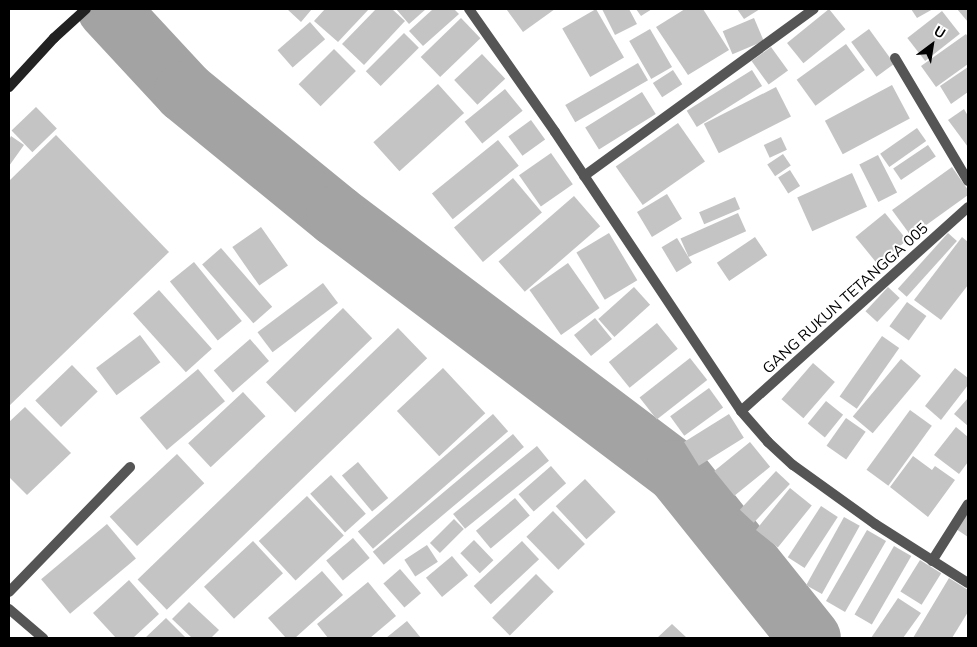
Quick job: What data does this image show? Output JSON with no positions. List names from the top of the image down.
{
  "streets": {
    "street": ["GANG RUKUN TETANGGA 005"]
  },
  "north": "top right"
}
